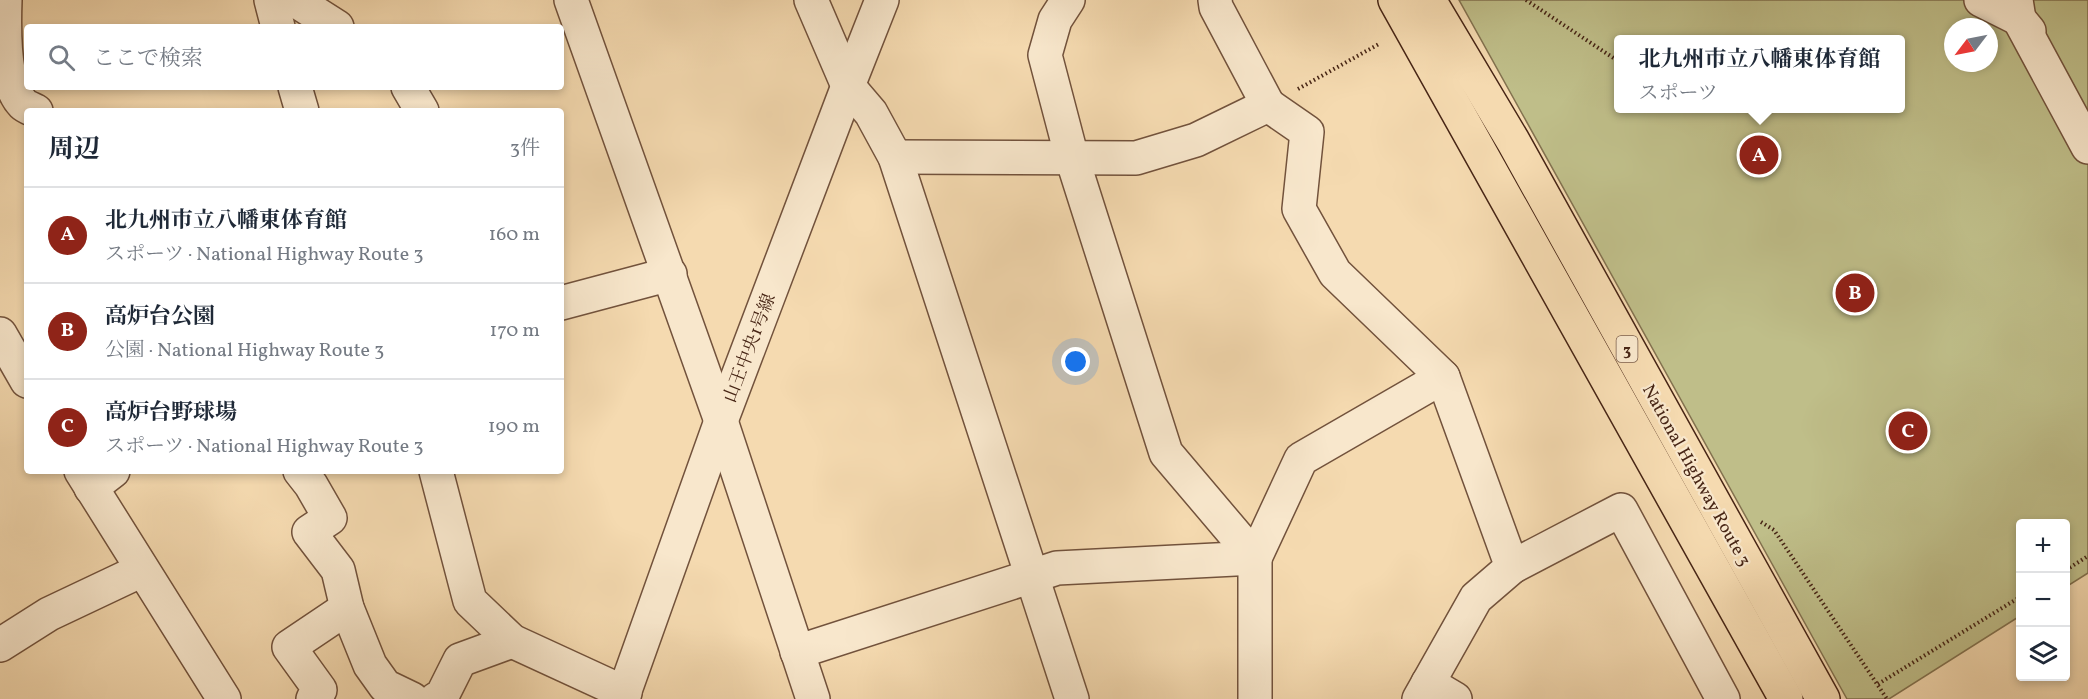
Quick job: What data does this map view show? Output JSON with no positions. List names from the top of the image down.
{
  "streets": {
    "highway": ["3", "National Highway Route 3"],
    "street": ["山王中央1号線"]
  },
  "north": "bottom left",
  "page": {
    "search": "ここで検索",
    "popup": ["北九州市立八幡東体育館", "スポーツ"],
    "heading": ["周辺", "3件"],
    "pins": ["A", "B", "C"],
    "list": [
      {
        "mark": "A",
        "name": "北九州市立八幡東体育館",
        "note": "スポーツ · National Highway Route 3",
        "value": "160 m"
      },
      {
        "mark": "B",
        "name": "高炉台公園",
        "note": "公園 · National Highway Route 3",
        "value": "170 m"
      },
      {
        "mark": "C",
        "name": "高炉台野球場",
        "note": "スポーツ · National Highway Route 3",
        "value": "190 m"
      }
    ],
    "map_buttons": ["+", "−"]
  }
}
